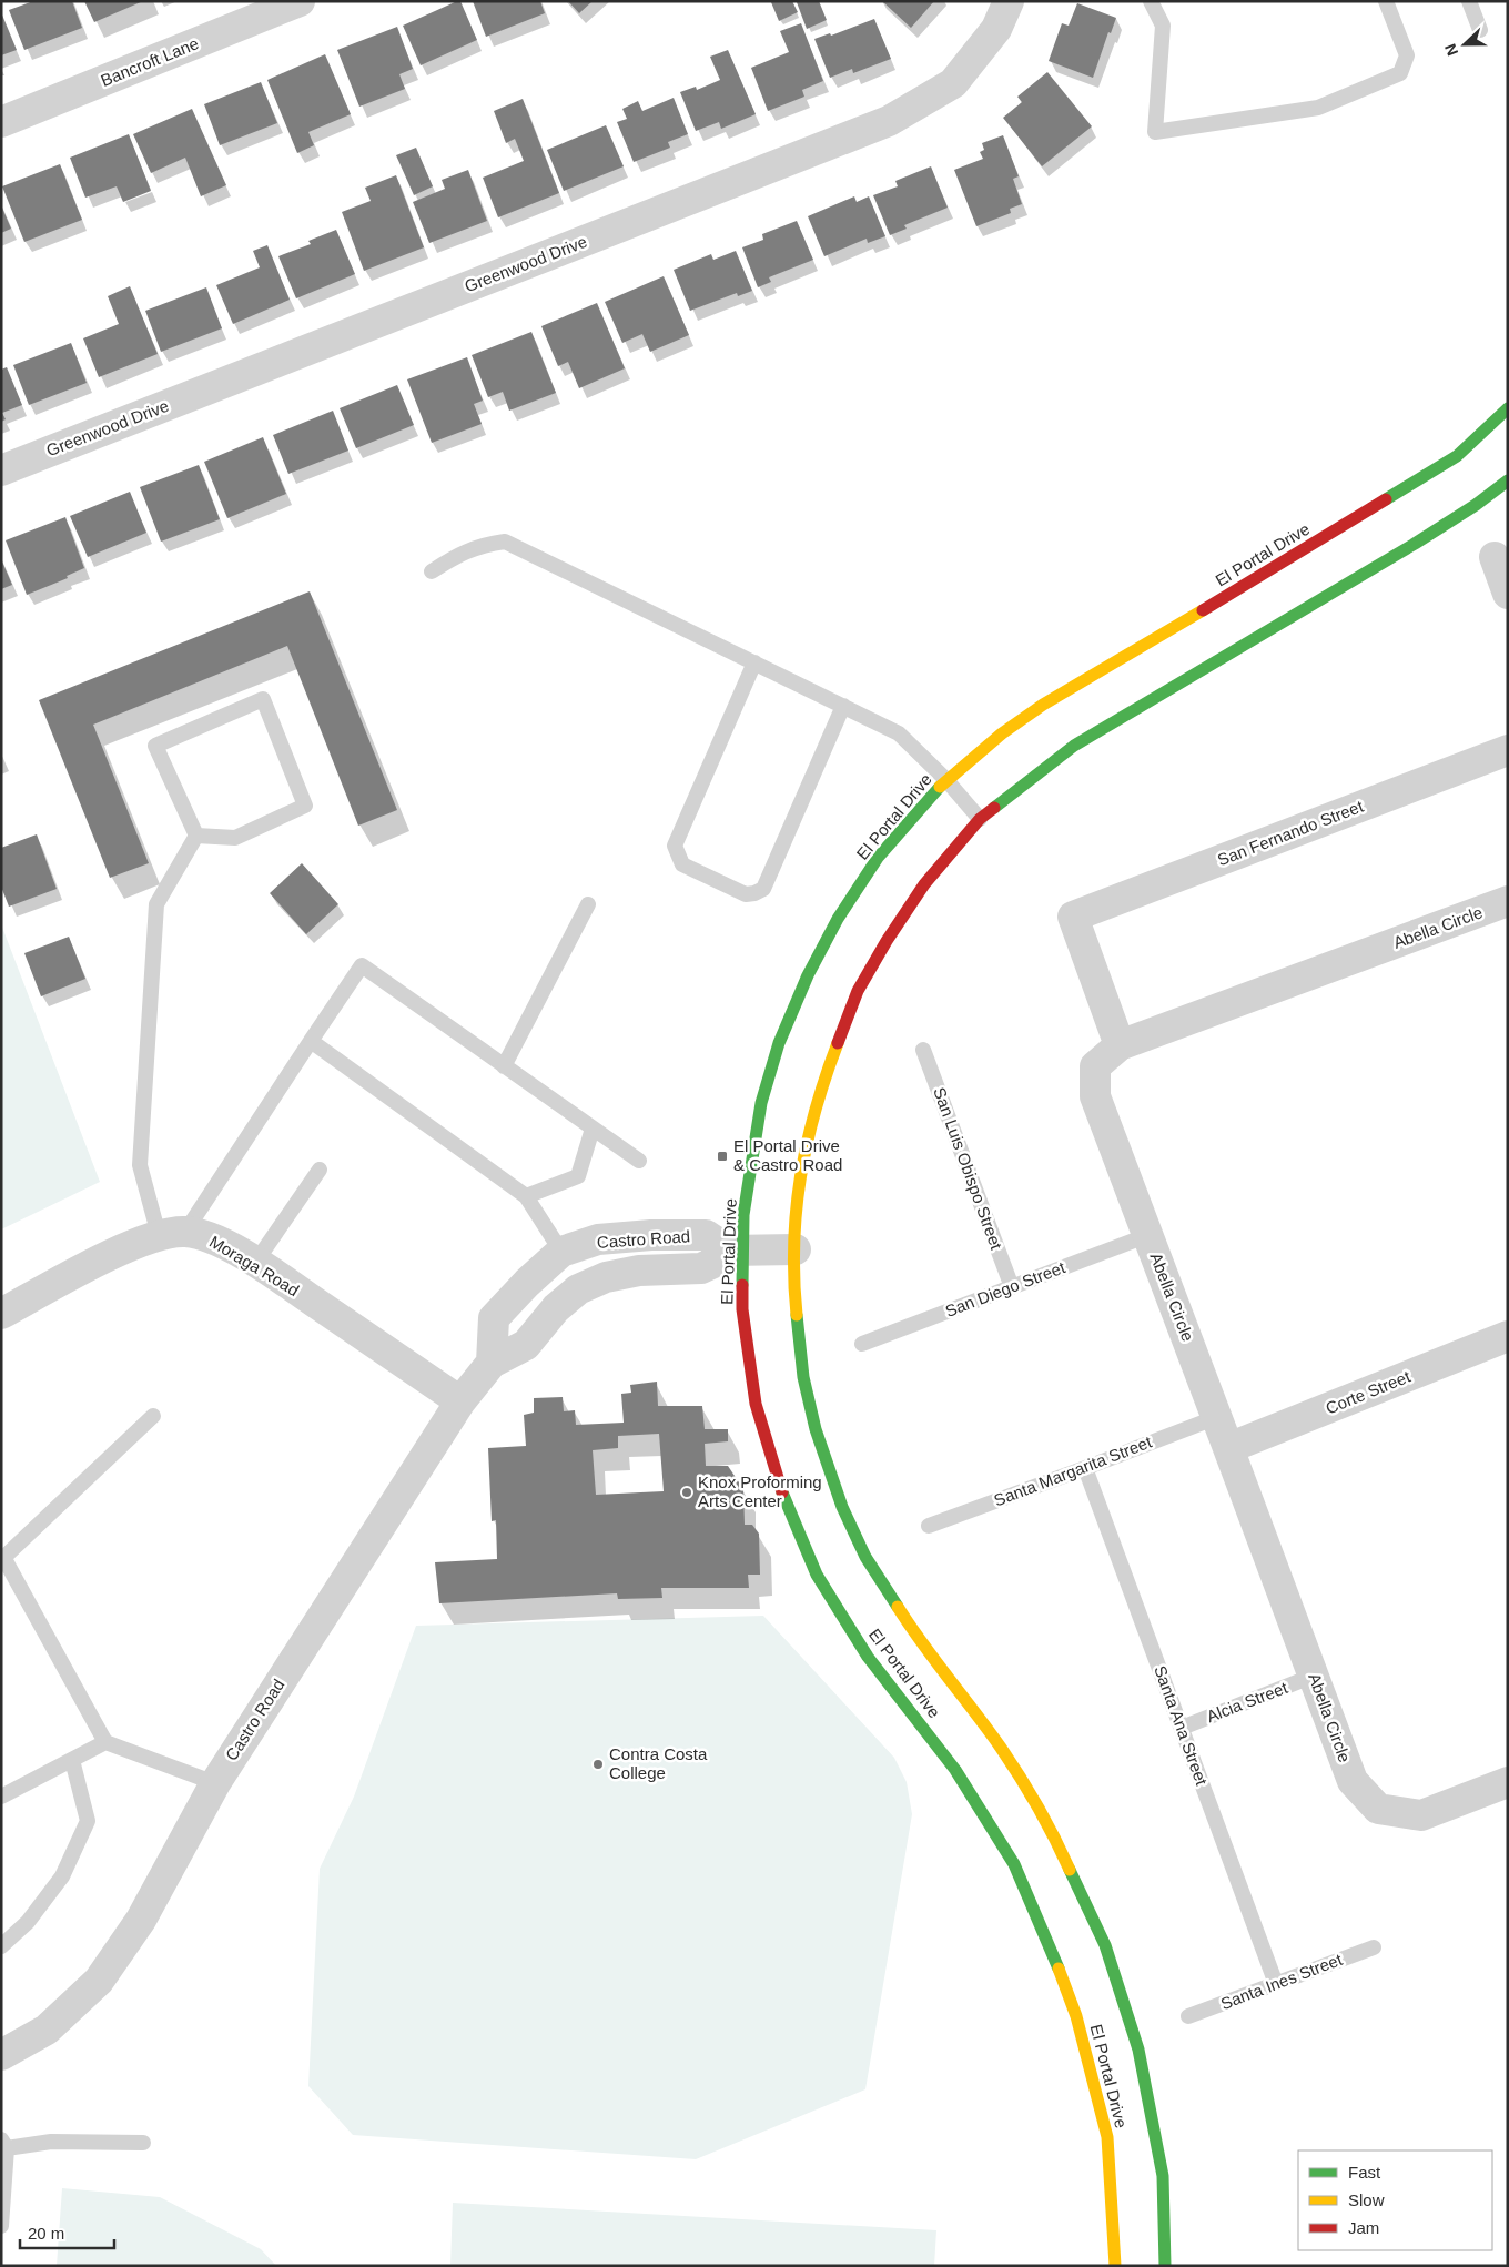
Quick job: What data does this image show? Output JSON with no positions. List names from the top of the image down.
{
  "streets": {
    "main road": ["El Portal Drive"],
    "street": [
      "Bancroft Lane",
      "Greenwood Drive",
      "San Fernando Street",
      "Abella Circle",
      "Castro Road",
      "Moraga Road",
      "Corte Street"
    ],
    "lane": [
      "San Luis Obispo Street",
      "San Diego Street",
      "Santa Margarita Street",
      "Alcia Street",
      "Santa Ana Street",
      "Santa Ines Street"
    ]
  },
  "crossings": [
    ["El Portal Drive", "Castro Road"],
    ["San Fernando Street", "Abella Circle"],
    ["Abella Circle", "San Diego Street"],
    ["Abella Circle", "Corte Street"],
    ["Abella Circle", "Santa Margarita Street"],
    ["Abella Circle", "Alcia Street"],
    ["San Luis Obispo Street", "San Diego Street"],
    ["Castro Road", "Moraga Road"],
    ["Santa Margarita Street", "Santa Ana Street"],
    ["Alcia Street", "Santa Ana Street"],
    ["Santa Ana Street", "Santa Ines Street"]
  ],
  "places": {
    "transit": ["El Portal Drive & Castro Road"],
    "other": ["Knox Proforming Arts Center", "Contra Costa College"]
  },
  "legend": ["Fast", "Slow", "Jam"],
  "scale_bar": "20 m",
  "north": "left"
}
